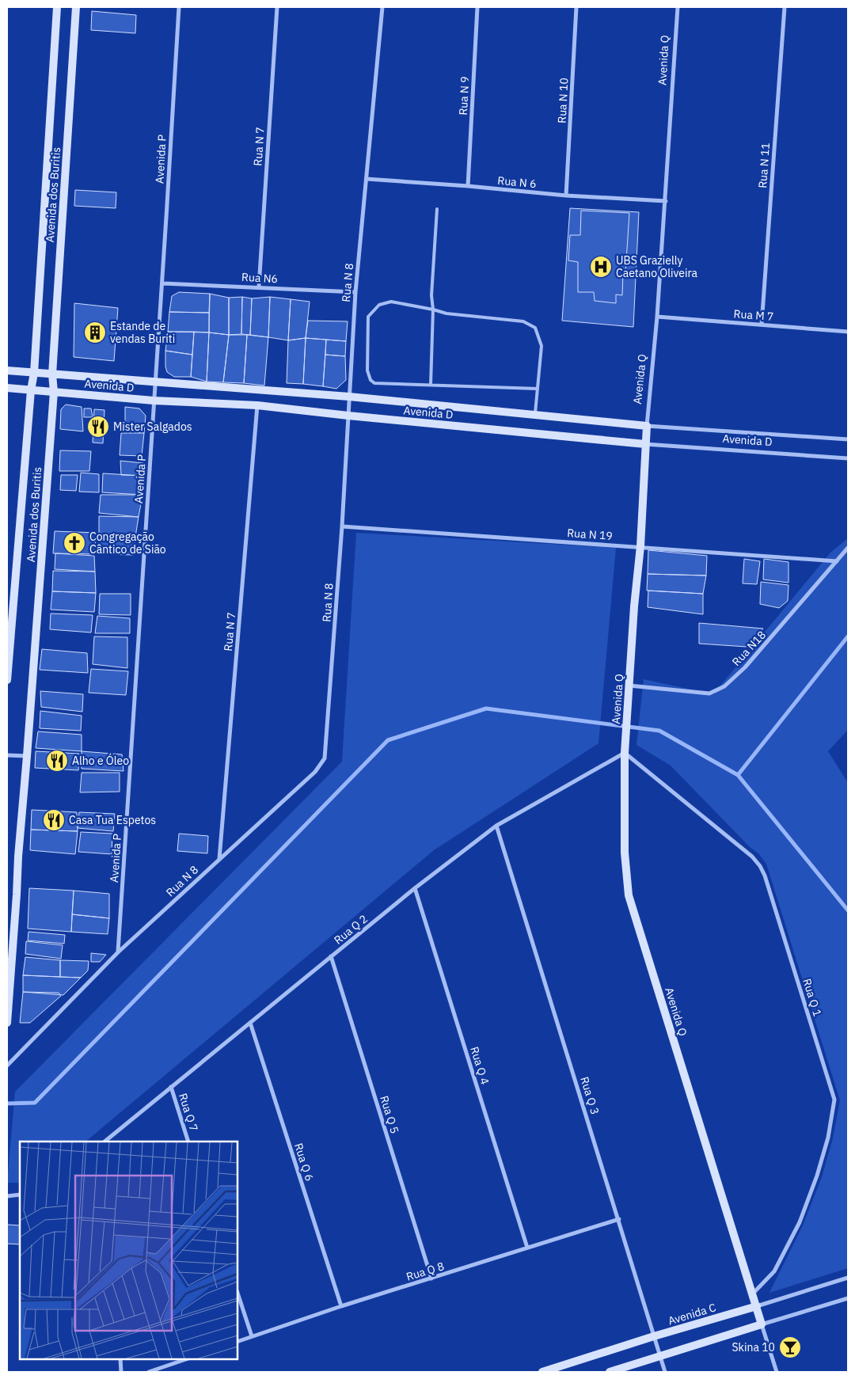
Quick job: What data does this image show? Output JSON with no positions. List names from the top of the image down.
{
  "streets": {
    "street": [
      "Avenida Q",
      "Rua N 9",
      "Rua N 10",
      "Rua N 7",
      "Avenida P",
      "Rua N 11",
      "Rua N 6",
      "Avenida dos Buritis",
      "Rua N6",
      "Rua N 8",
      "Rua M 7",
      "Avenida D",
      "Rua N 19",
      "Rua N18",
      "Rua Q 2",
      "Rua Q 1",
      "Rua Q 4",
      "Rua Q 3",
      "Rua Q 7",
      "Rua Q 5",
      "Rua Q 6",
      "Rua Q 8",
      "Avenida C"
    ]
  },
  "crossings": [
    ["Avenida Q", "Rua N 6"],
    ["Avenida Q", "Rua M 7"],
    ["Avenida Q", "Avenida D"],
    ["Avenida Q", "Rua N 19"],
    ["Avenida Q", "Rua N18"],
    ["Avenida Q", "Rua Q 2"],
    ["Avenida Q", "Rua Q 1"],
    ["Avenida Q", "Avenida C"],
    ["Rua N 9", "Rua N 6"],
    ["Rua N 10", "Rua N 6"],
    ["Rua N 7", "Rua N6"],
    ["Rua N 7", "Rua N 8"],
    ["Rua N 7", "Avenida D"],
    ["Avenida P", "Rua N6"],
    ["Avenida P", "Rua N 8"],
    ["Avenida P", "Avenida D"],
    ["Rua N 11", "Rua M 7"],
    ["Rua N 6", "Rua N 8"],
    ["Avenida dos Buritis", "Avenida D"],
    ["Rua N6", "Rua N 8"],
    ["Rua N 8", "Avenida D"],
    ["Rua N 8", "Rua N 19"],
    ["Rua N 19", "Rua N18"],
    ["Rua Q 2", "Rua Q 1"],
    ["Rua Q 2", "Rua Q 4"],
    ["Rua Q 2", "Rua Q 3"],
    ["Rua Q 2", "Rua Q 7"],
    ["Rua Q 2", "Rua Q 5"],
    ["Rua Q 2", "Rua Q 6"],
    ["Rua Q 4", "Rua Q 8"],
    ["Rua Q 3", "Rua Q 8"],
    ["Rua Q 3", "Avenida C"],
    ["Rua Q 5", "Rua Q 8"],
    ["Rua Q 6", "Rua Q 8"]
  ],
  "places": {
    "hospital": ["UBS Grazielly Caetano Oliveira"],
    "building": ["Estande de vendas Buriti"],
    "restaurant": ["Mister Salgados", "Alho e Óleo", "Casa Tua Espetos"],
    "church": ["Congregação Cântico de Sião"],
    "bar": ["Skina 10"]
  }
}
